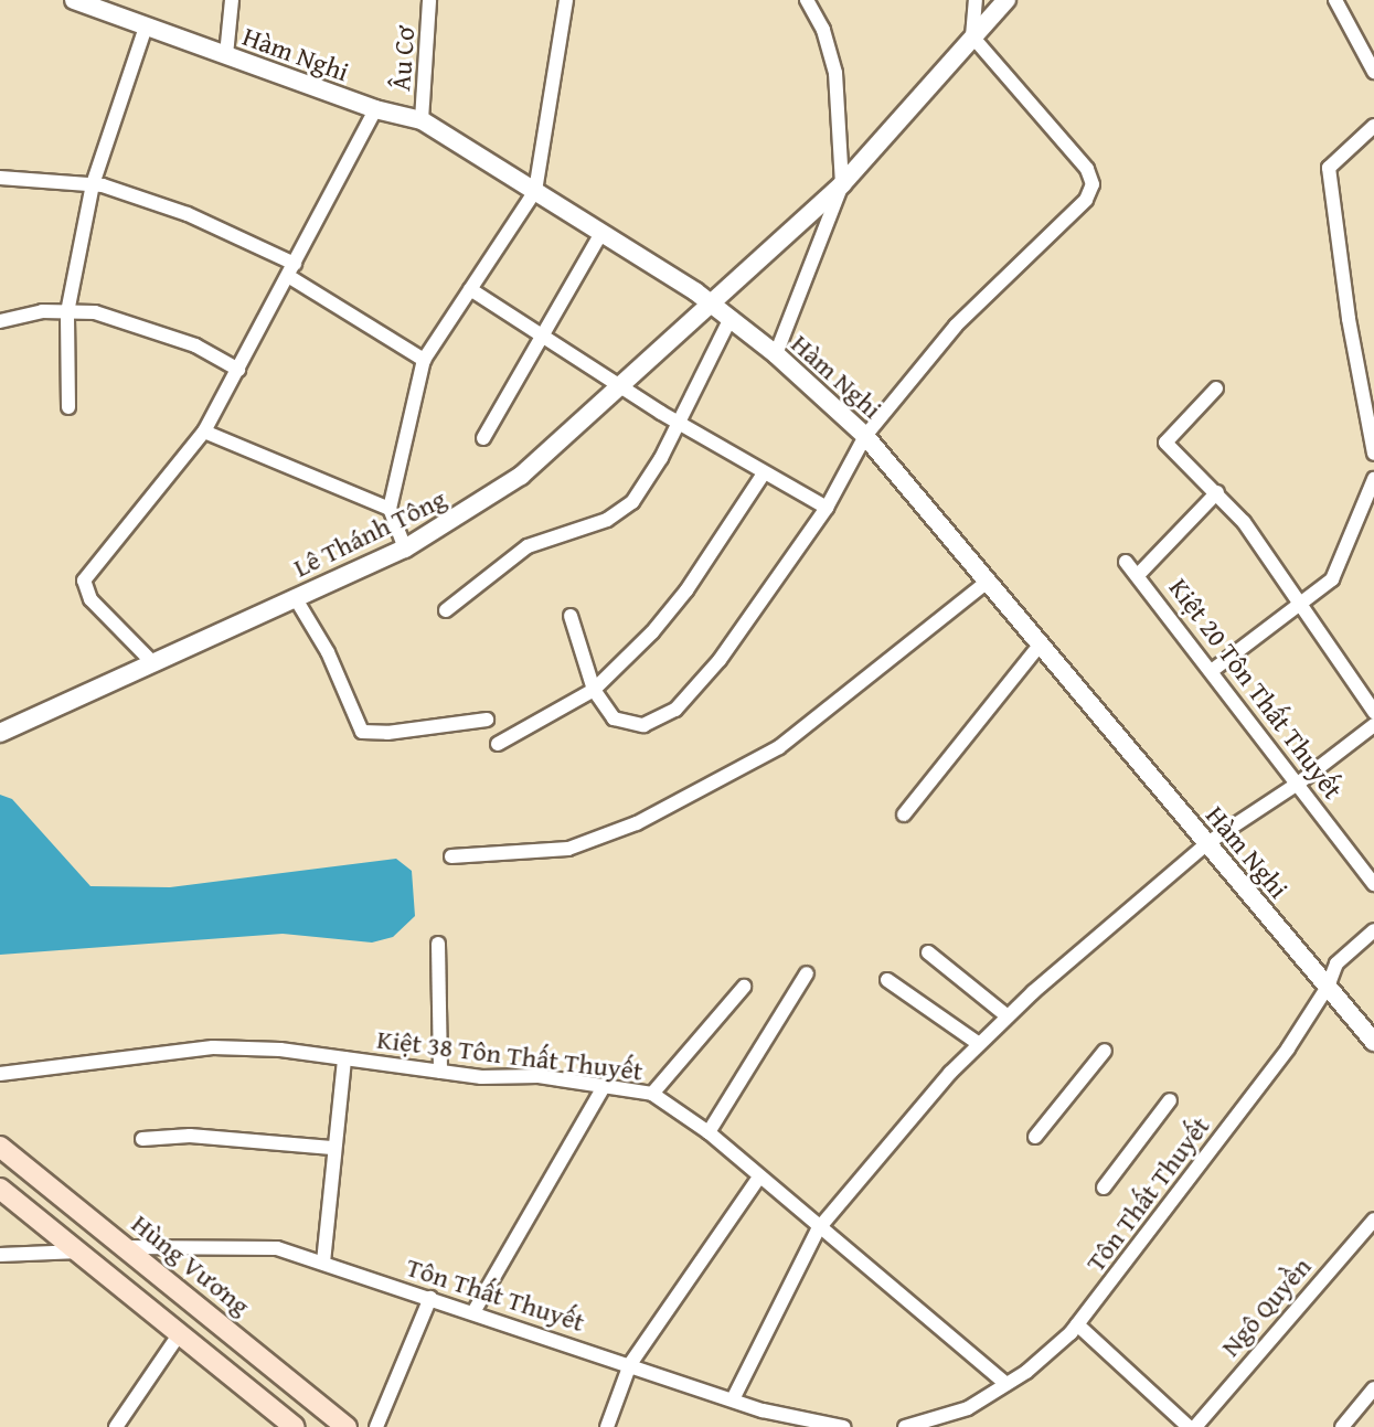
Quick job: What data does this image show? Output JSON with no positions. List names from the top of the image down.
{
  "streets": {
    "main road": ["Hùng Vương"],
    "street": [
      "Hàm Nghi",
      "Âu Cơ",
      "Lê Thánh Tông",
      "Kiệt 20 Tôn Thất Thuyết",
      "Kiệt 38 Tôn Thất Thuyết",
      "Tôn Thất Thuyết",
      "Ngô Quyền"
    ]
  },
  "crossings": [
    ["Hàm Nghi", "Âu Cơ"],
    ["Hàm Nghi", "Lê Thánh Tông"],
    ["Hàm Nghi", "Tôn Thất Thuyết"],
    ["Kiệt 38 Tôn Thất Thuyết", "Tôn Thất Thuyết"],
    ["Tôn Thất Thuyết", "Hùng Vương"]
  ]
}
